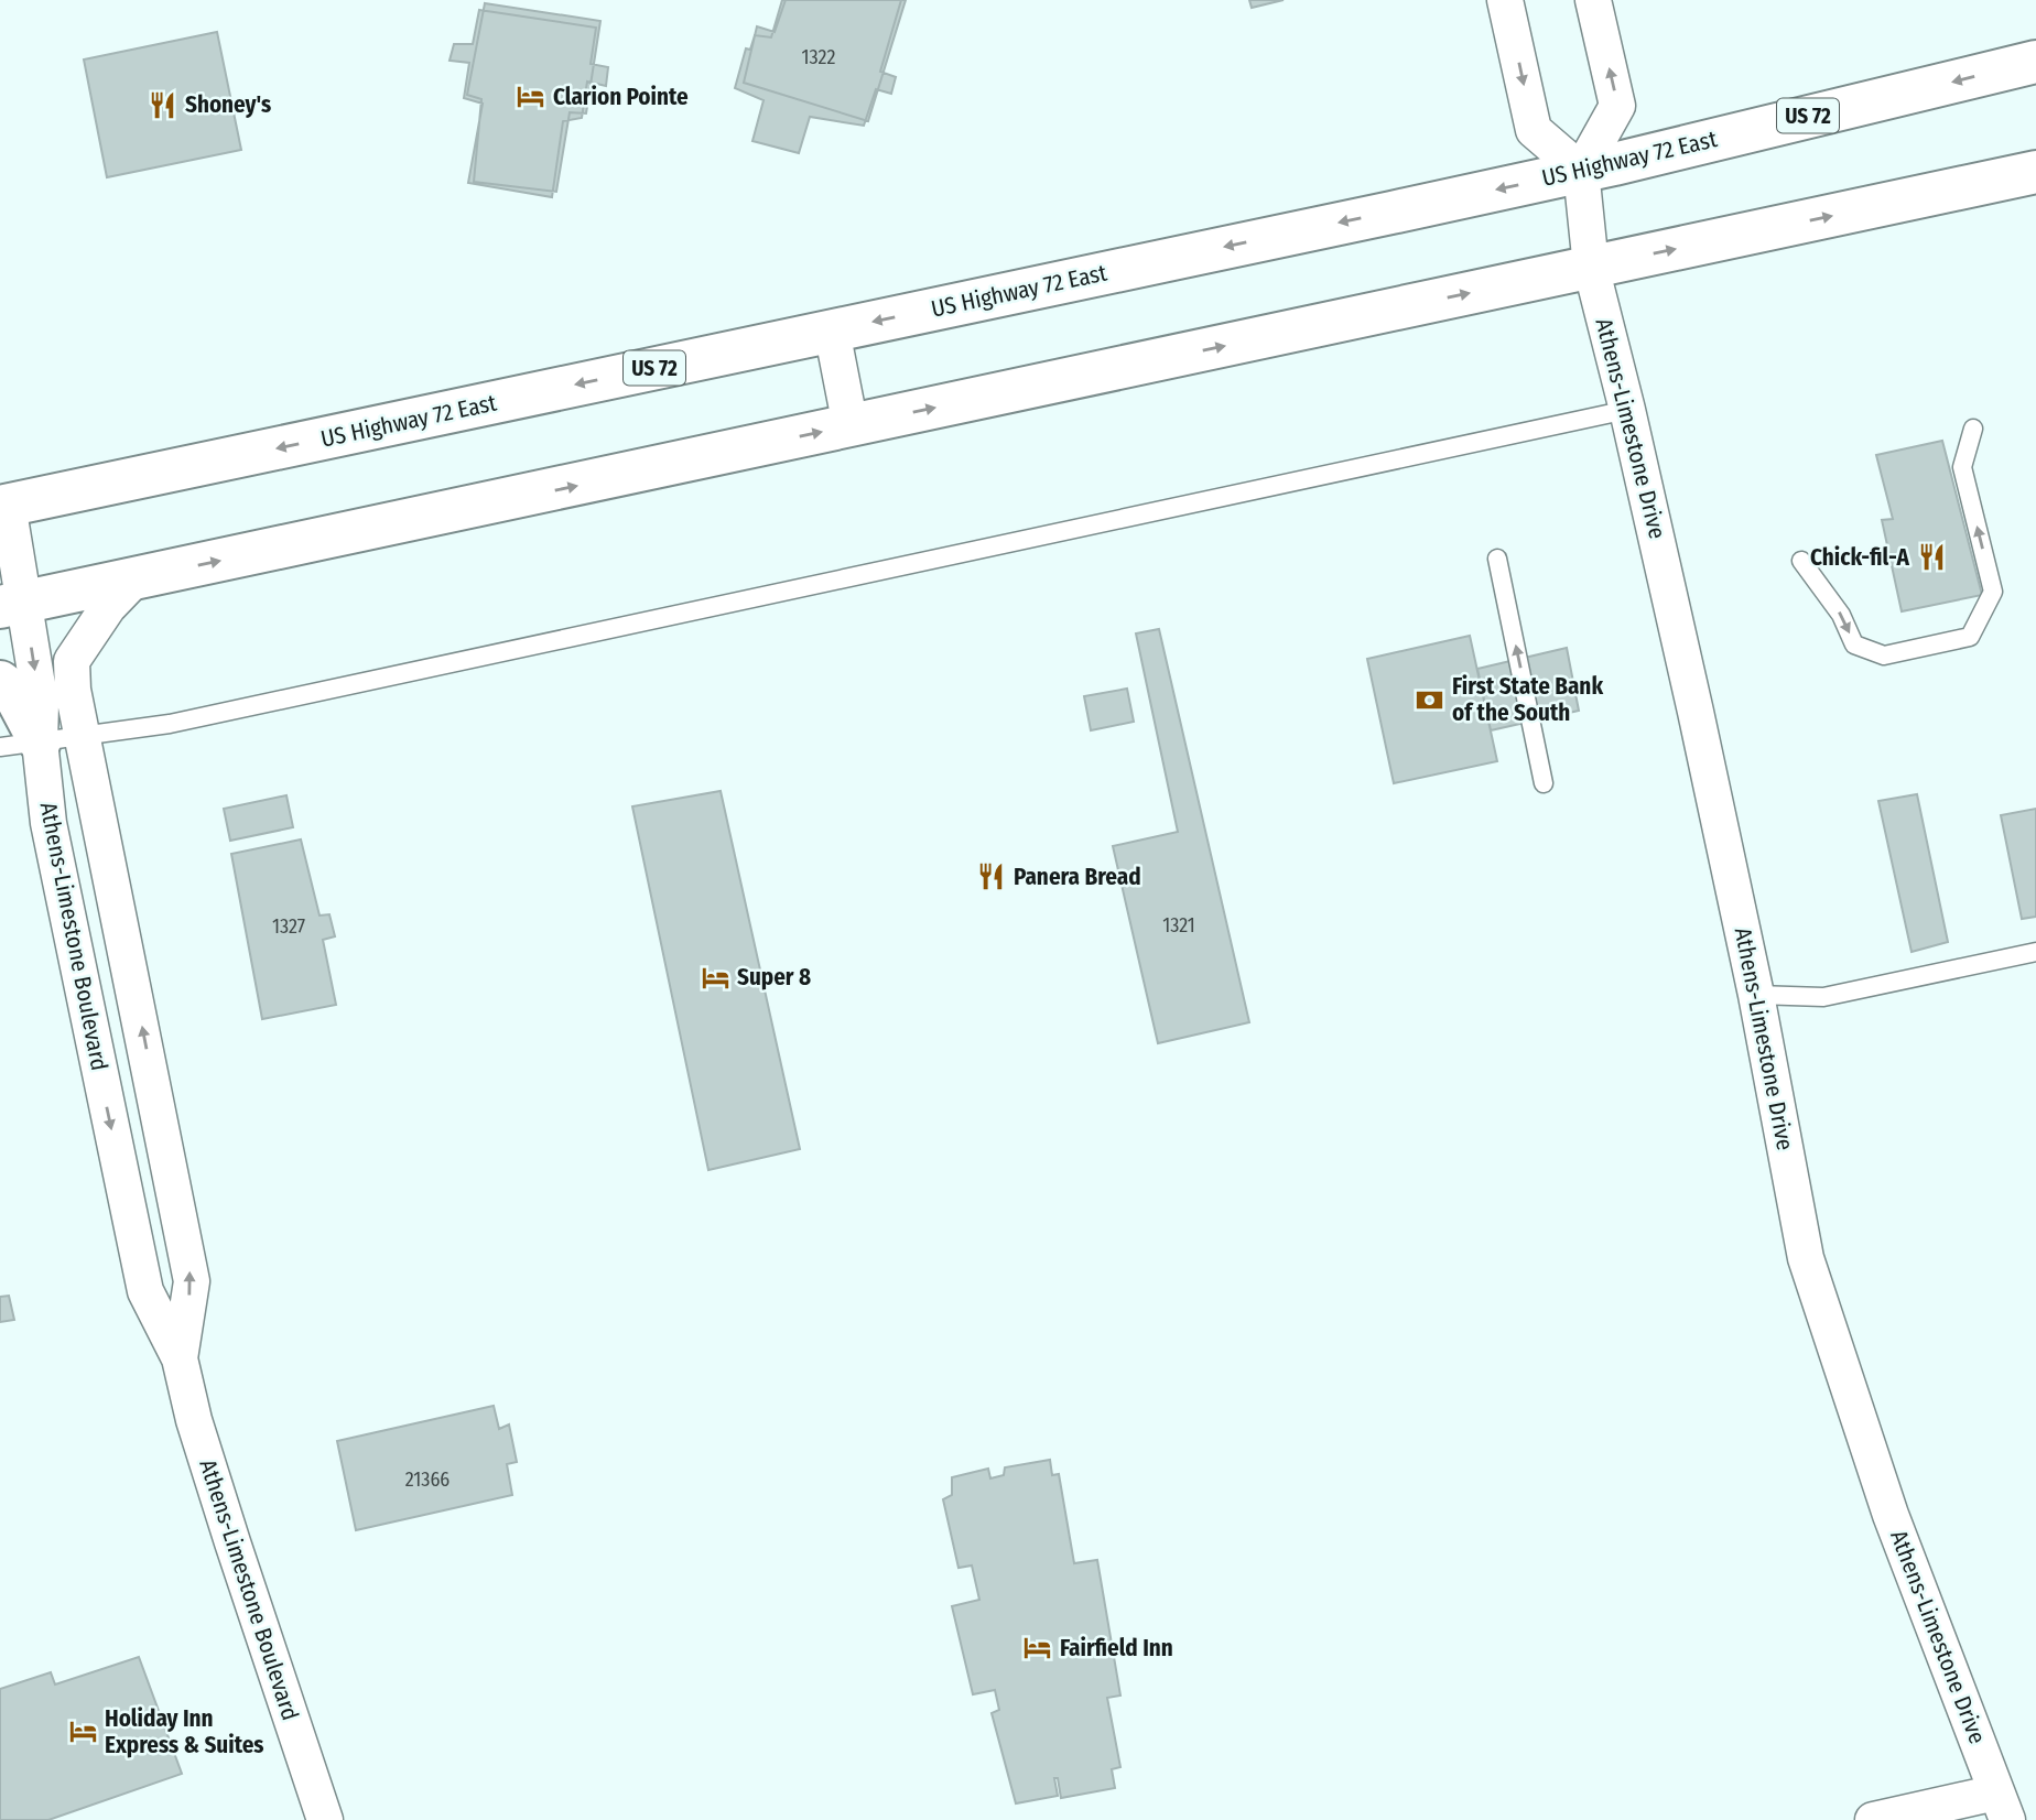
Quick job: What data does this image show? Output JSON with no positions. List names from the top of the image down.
{
  "streets": {
    "highway": ["US 72", "US Highway 72 East"],
    "street": ["Athens-Limestone Drive", "Athens-Limestone Boulevard"]
  },
  "crossings": [
    ["US Highway 72 East", "Athens-Limestone Drive"],
    ["US Highway 72 East", "Athens-Limestone Boulevard"]
  ],
  "places": {
    "hotel": [
      "Clarion Pointe",
      "Super 8",
      "Fairfield Inn",
      "Holiday Inn Express & Suites"
    ],
    "restaurant": ["Shoney's", "Chick-fil-A", "Panera Bread"],
    "bank": ["First State Bank of the South"]
  },
  "house_numbers": [
    "1322",
    "1321",
    "1327",
    "21366"
  ]
}
